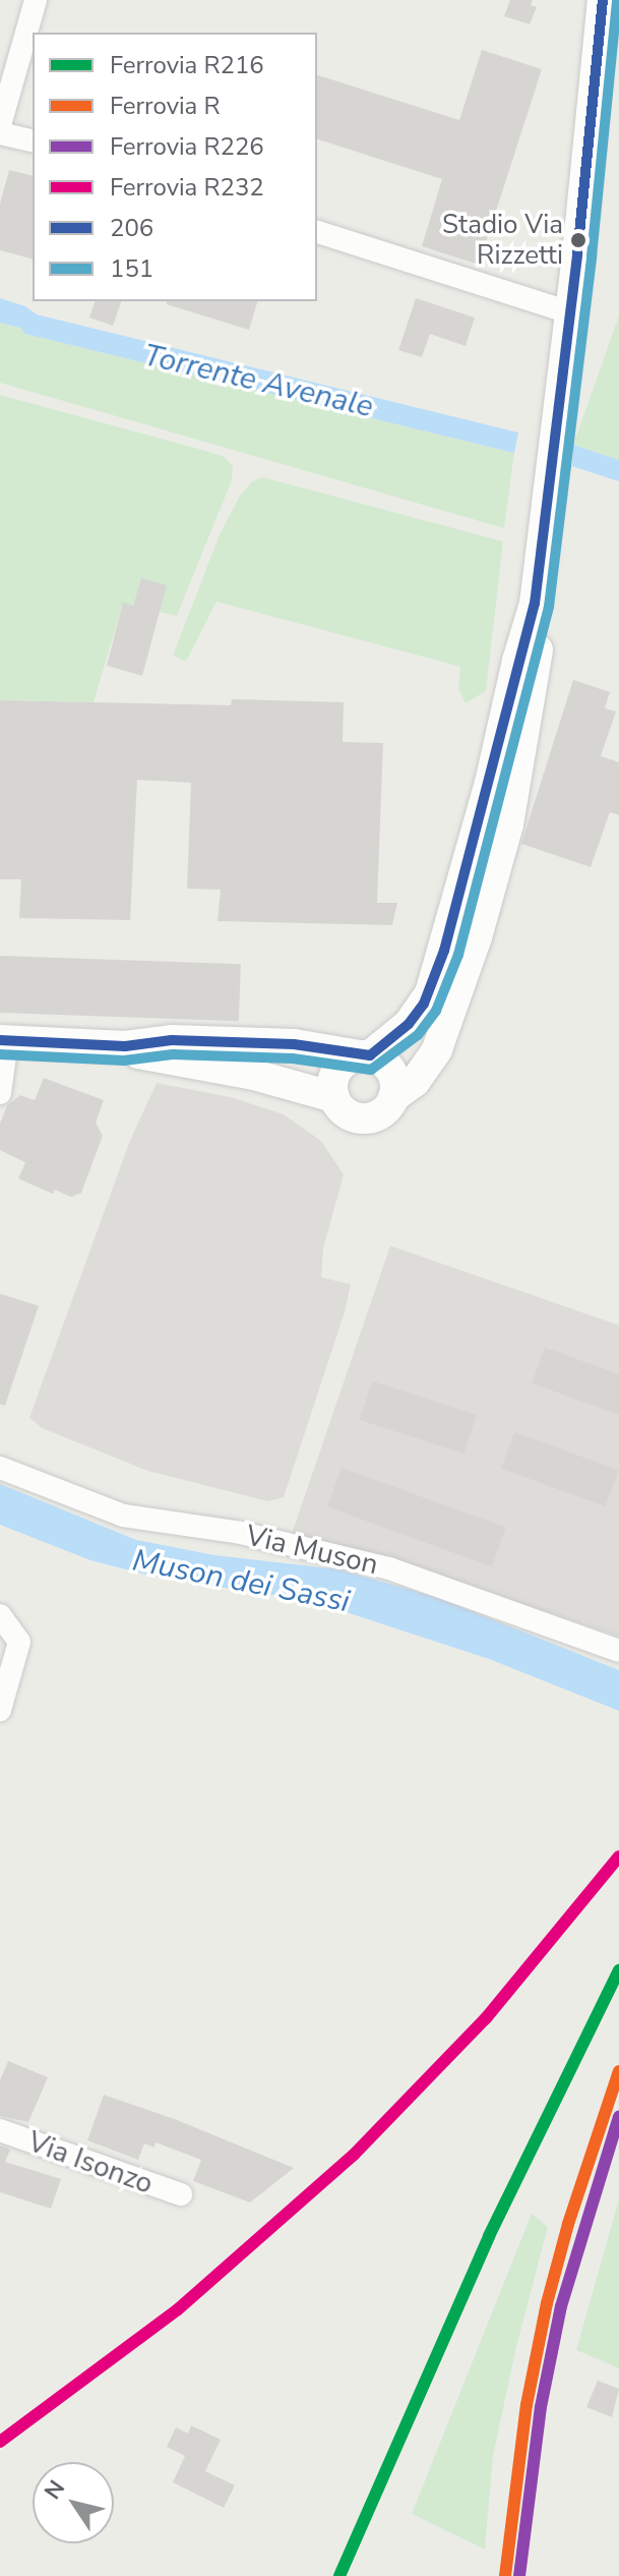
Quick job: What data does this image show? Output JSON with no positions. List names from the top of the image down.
{
  "streets": {
    "street": ["Via Muson", "Via Isonzo"]
  },
  "water": ["Torrente Avenale", "Muson dei Sassi"],
  "places": ["Stadio Via Rizzetti"],
  "lines": [
    "transit line 206",
    "transit line 151",
    "rail line R232",
    "rail line R216",
    "rail line R",
    "rail line R226"
  ],
  "legend": [
    "Ferrovia R216",
    "Ferrovia R",
    "Ferrovia R226",
    "Ferrovia R232",
    "206",
    "151"
  ],
  "north": "top left"
}
